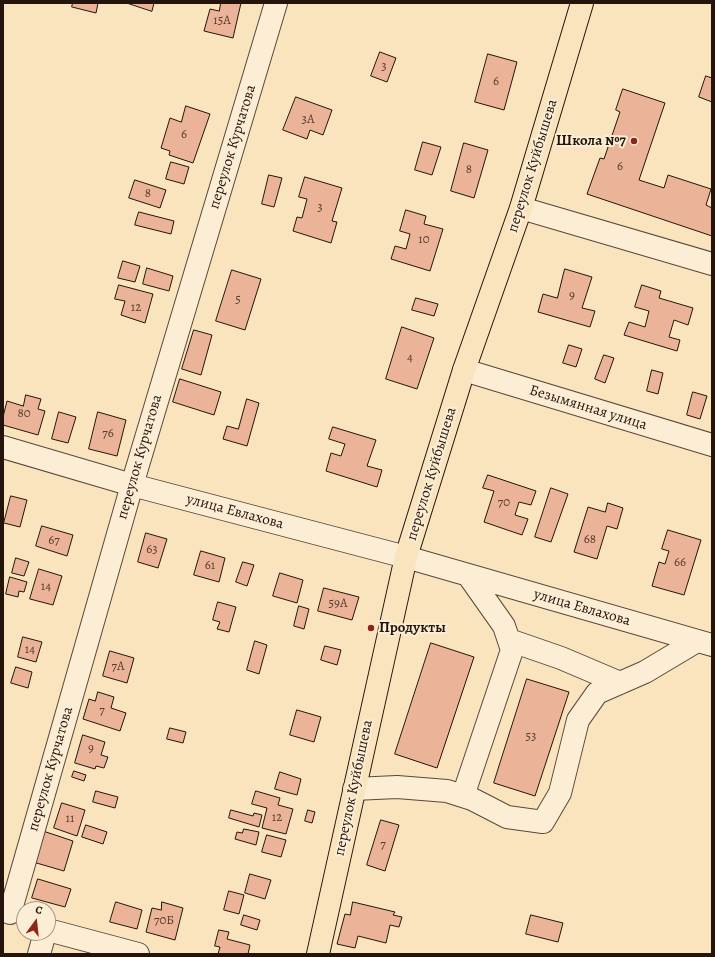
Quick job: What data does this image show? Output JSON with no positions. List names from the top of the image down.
{
  "streets": {
    "main road": ["переулок Куйбышева"],
    "street": ["переулок Курчатова", "Безымянная улица", "улица Евлахова"]
  },
  "crossings": [
    ["переулок Курчатова", "улица Евлахова"],
    ["переулок Куйбышева", "Безымянная улица"],
    ["переулок Куйбышева", "улица Евлахова"]
  ],
  "places": ["Школа №7", "Продукты"],
  "house_numbers": [
    "15А",
    "3",
    "6",
    "3А",
    "6",
    "6",
    "8",
    "8",
    "3",
    "10",
    "9",
    "5",
    "12",
    "4",
    "80",
    "76",
    "70",
    "68",
    "67",
    "63",
    "66",
    "61",
    "14",
    "59А",
    "14",
    "7А",
    "7",
    "53",
    "9",
    "12",
    "11",
    "7",
    "70Б"
  ],
  "north": "top"
}
